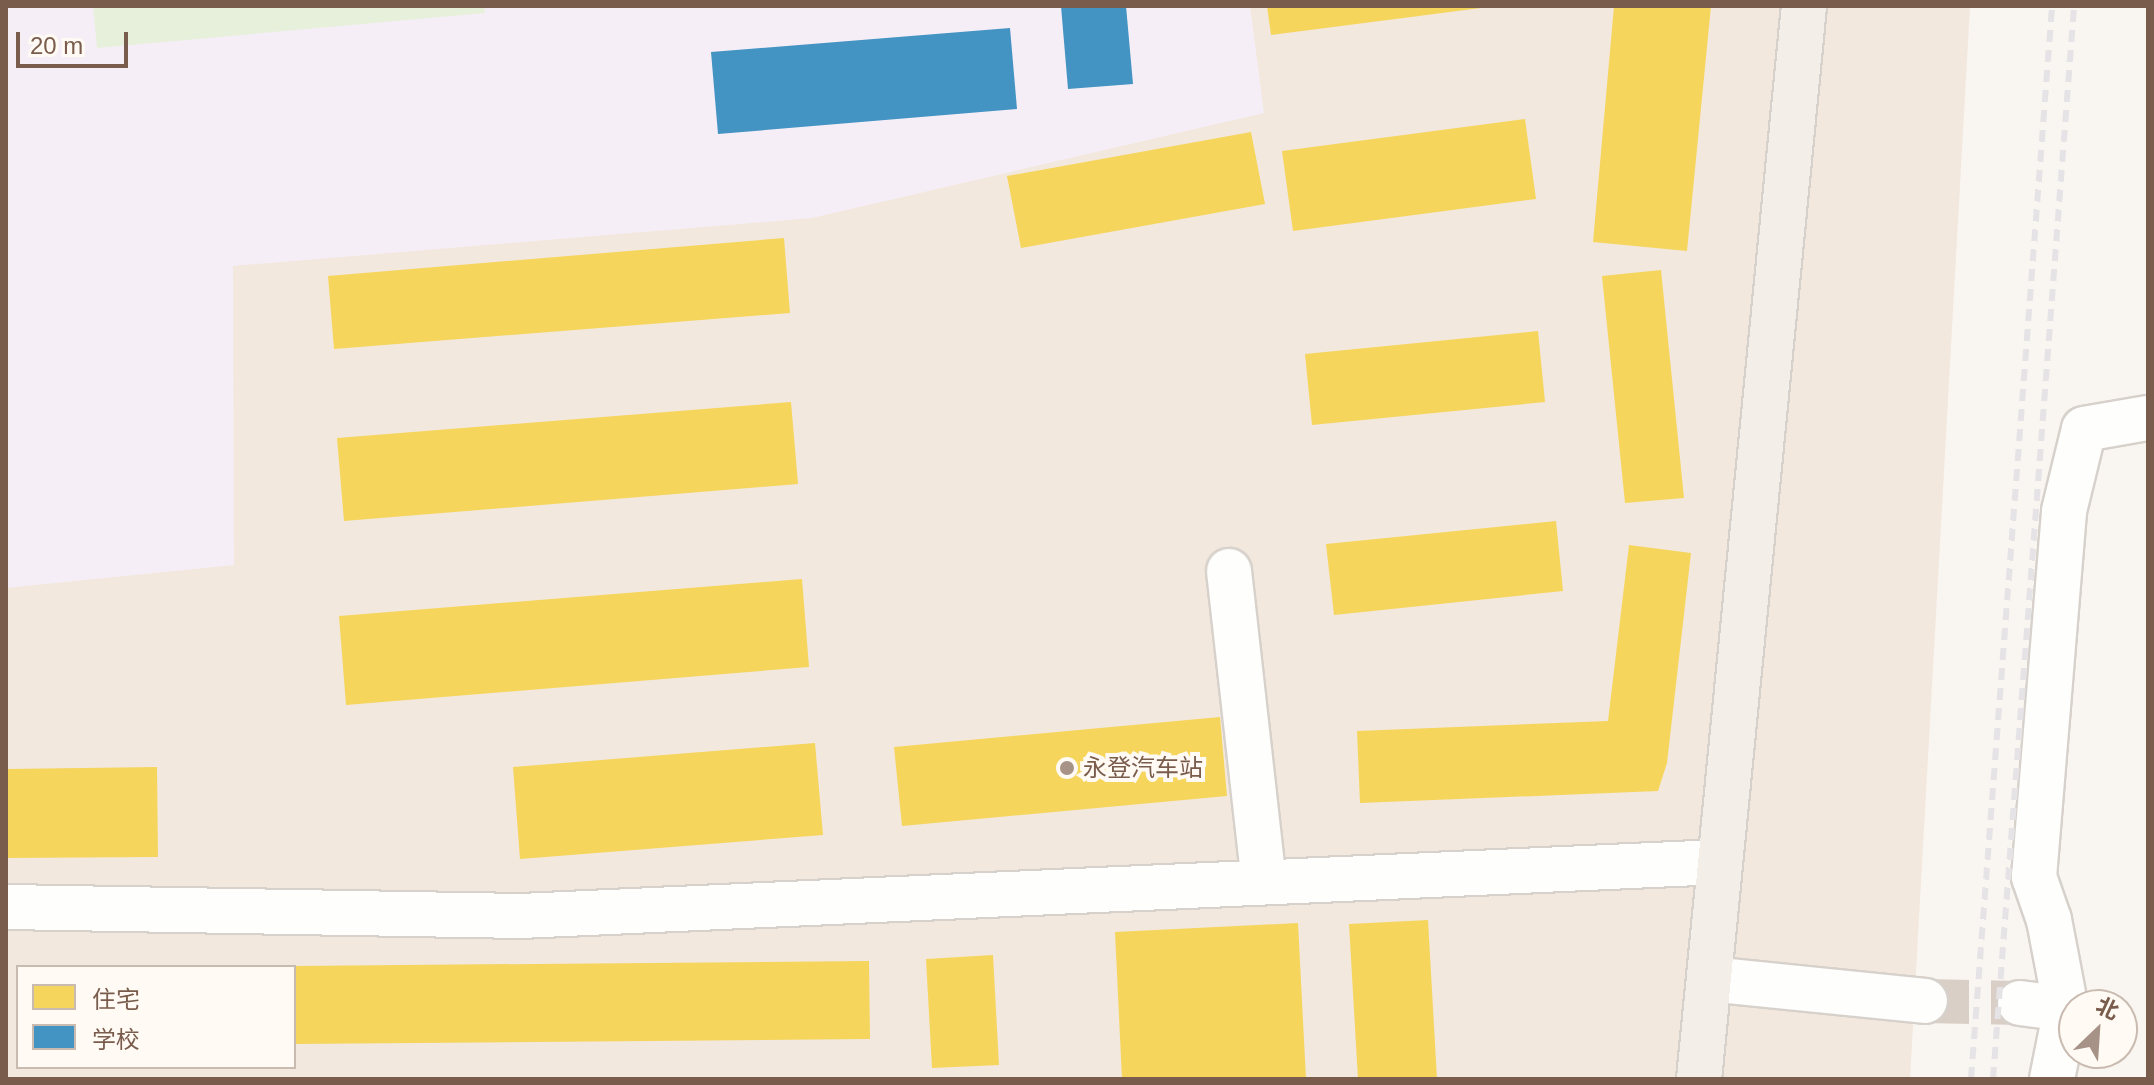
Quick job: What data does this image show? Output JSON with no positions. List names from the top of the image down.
{
  "places": ["永登汽车站"],
  "legend": ["住宅", "学校"],
  "scale_bar": "20 m",
  "north": "top right"
}
